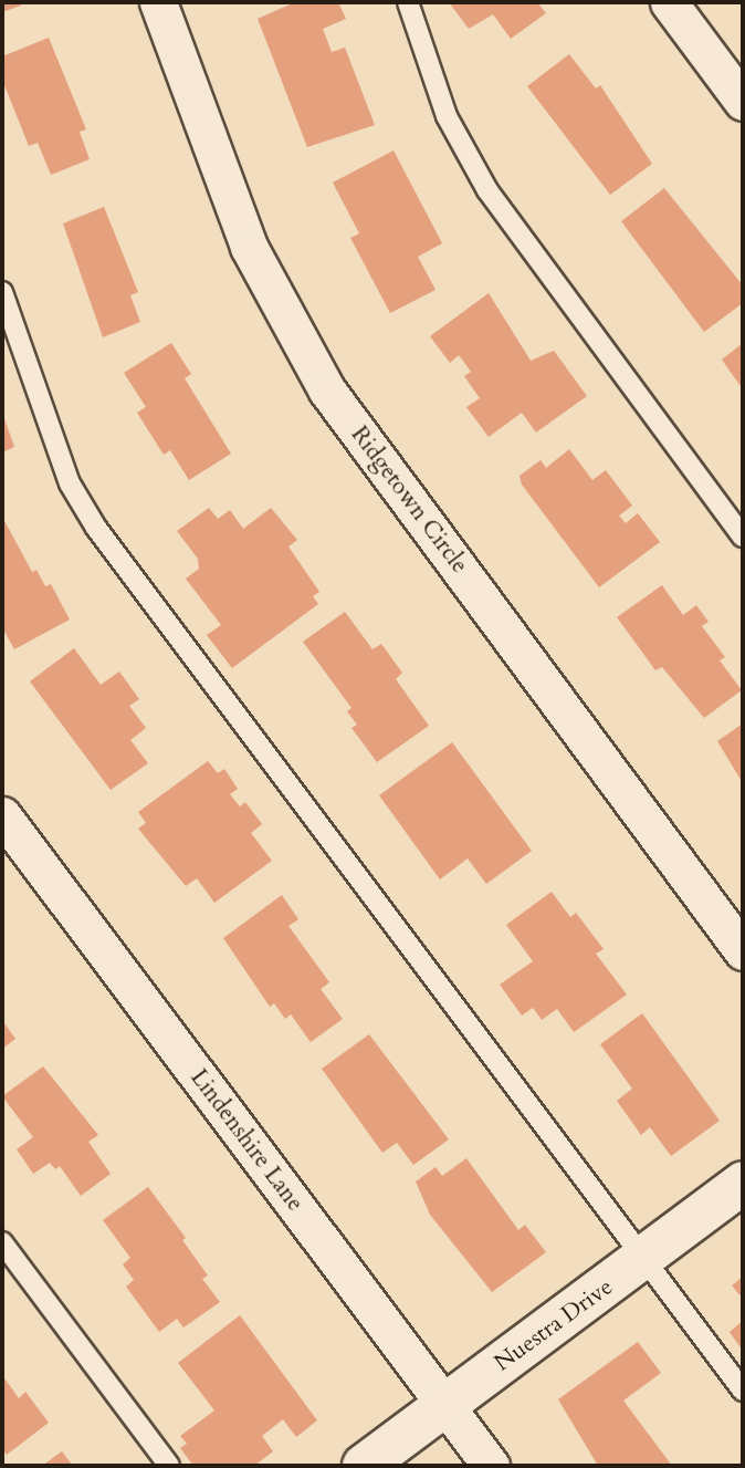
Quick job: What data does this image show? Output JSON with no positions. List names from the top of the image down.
{
  "streets": {
    "street": ["Ridgetown Circle", "Lindenshire Lane", "Nuestra Drive"]
  },
  "crossings": [
    ["Lindenshire Lane", "Nuestra Drive"]
  ]
}
